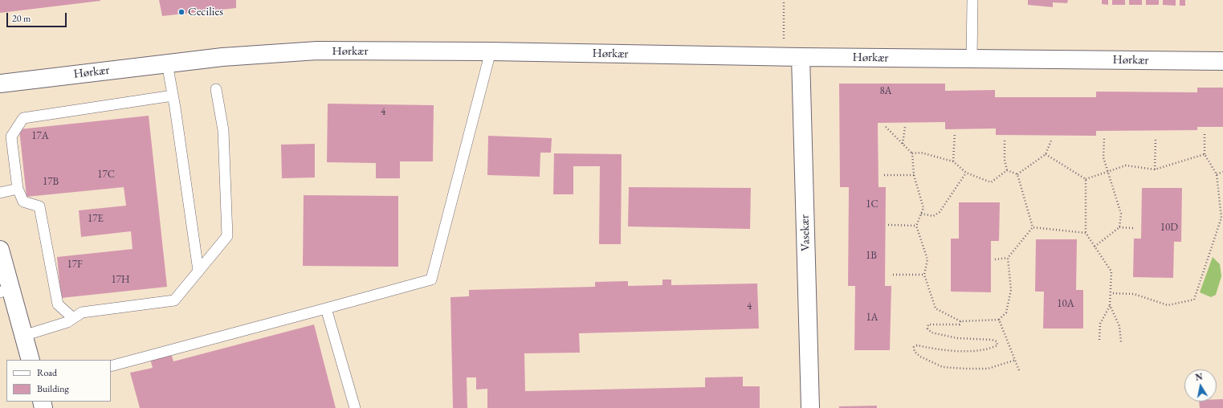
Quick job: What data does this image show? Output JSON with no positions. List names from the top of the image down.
{
  "streets": {
    "street": ["Hørkær", "Vasekær"]
  },
  "crossings": [
    ["Hørkær", "Vasekær"]
  ],
  "places": ["Cecilies"],
  "house_numbers": [
    "8A",
    "4",
    "17A",
    "17C",
    "17B",
    "1C",
    "17E",
    "10D",
    "1B",
    "17F",
    "17H",
    "10A",
    "4",
    "1A"
  ],
  "legend": ["Road", "Building"],
  "scale_bar": "20 m",
  "north": "top"
}
